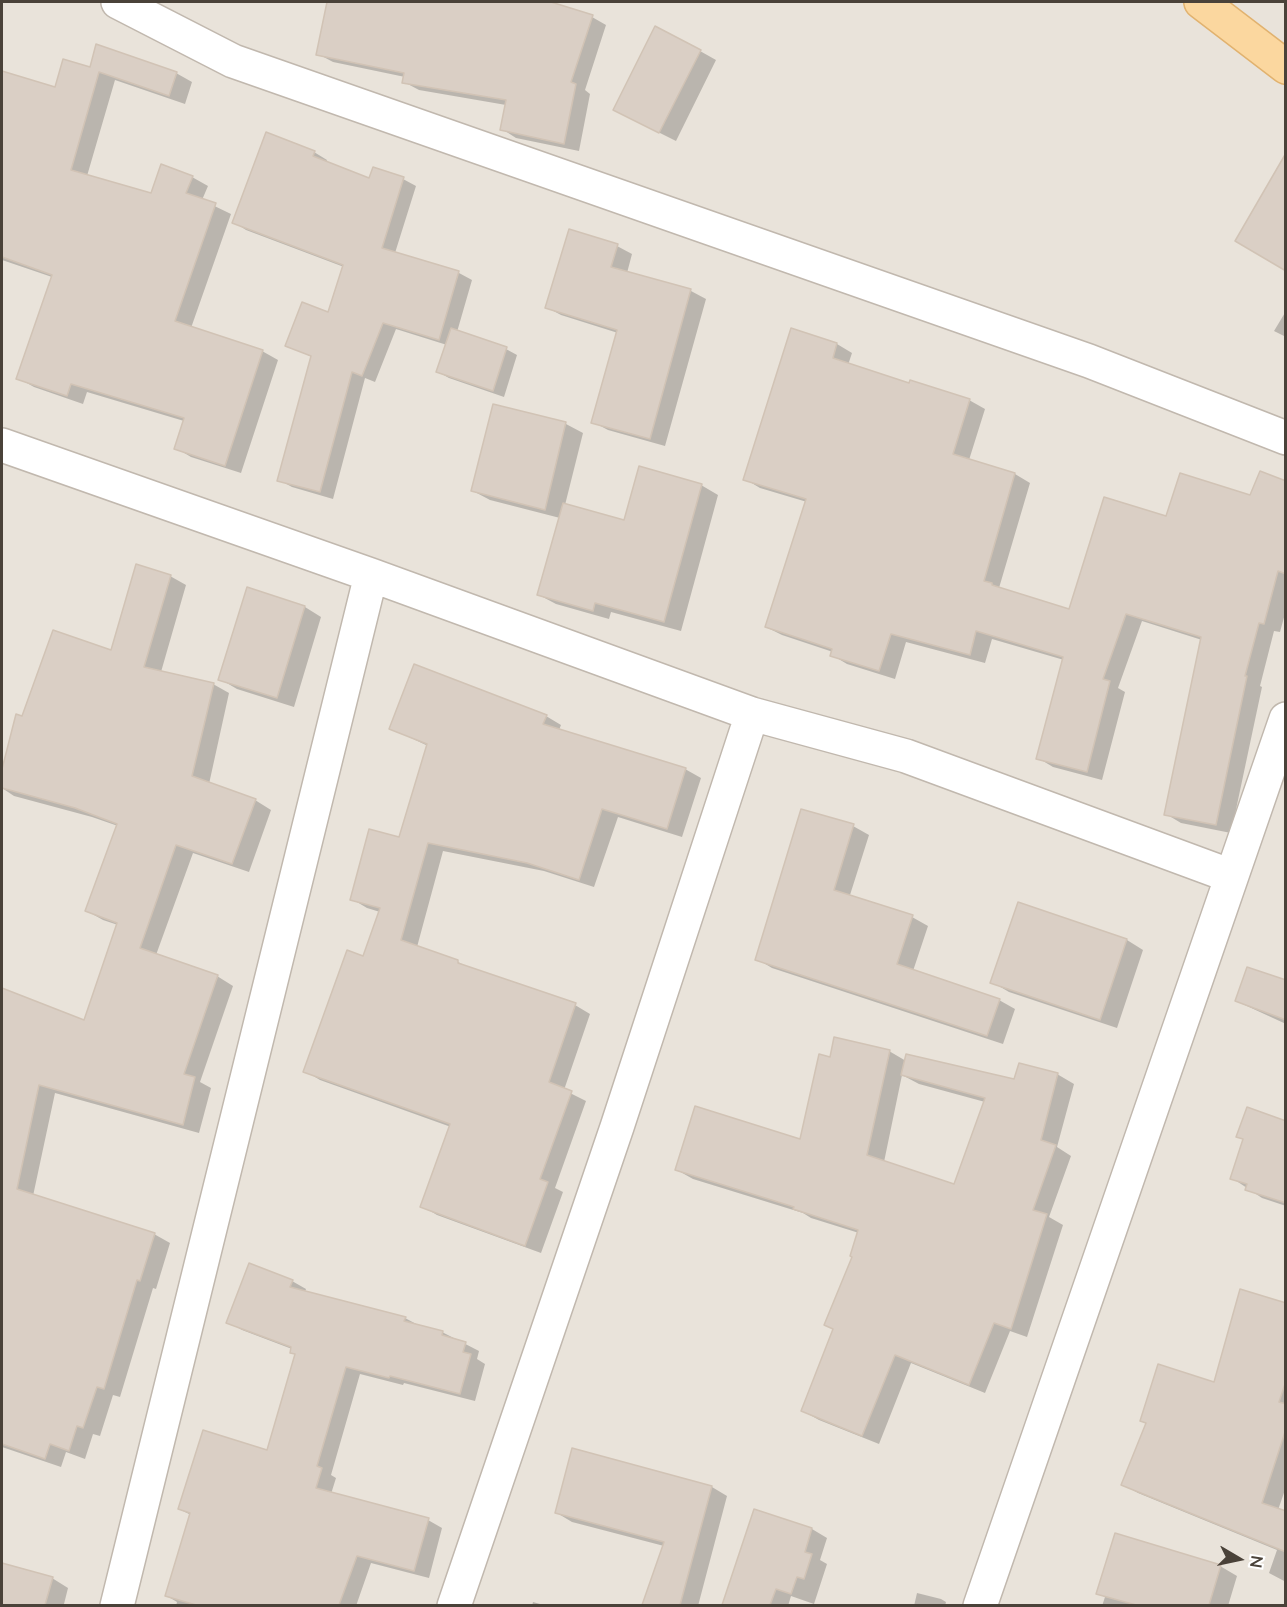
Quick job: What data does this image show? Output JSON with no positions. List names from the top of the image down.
{
  "north": "right"
}
